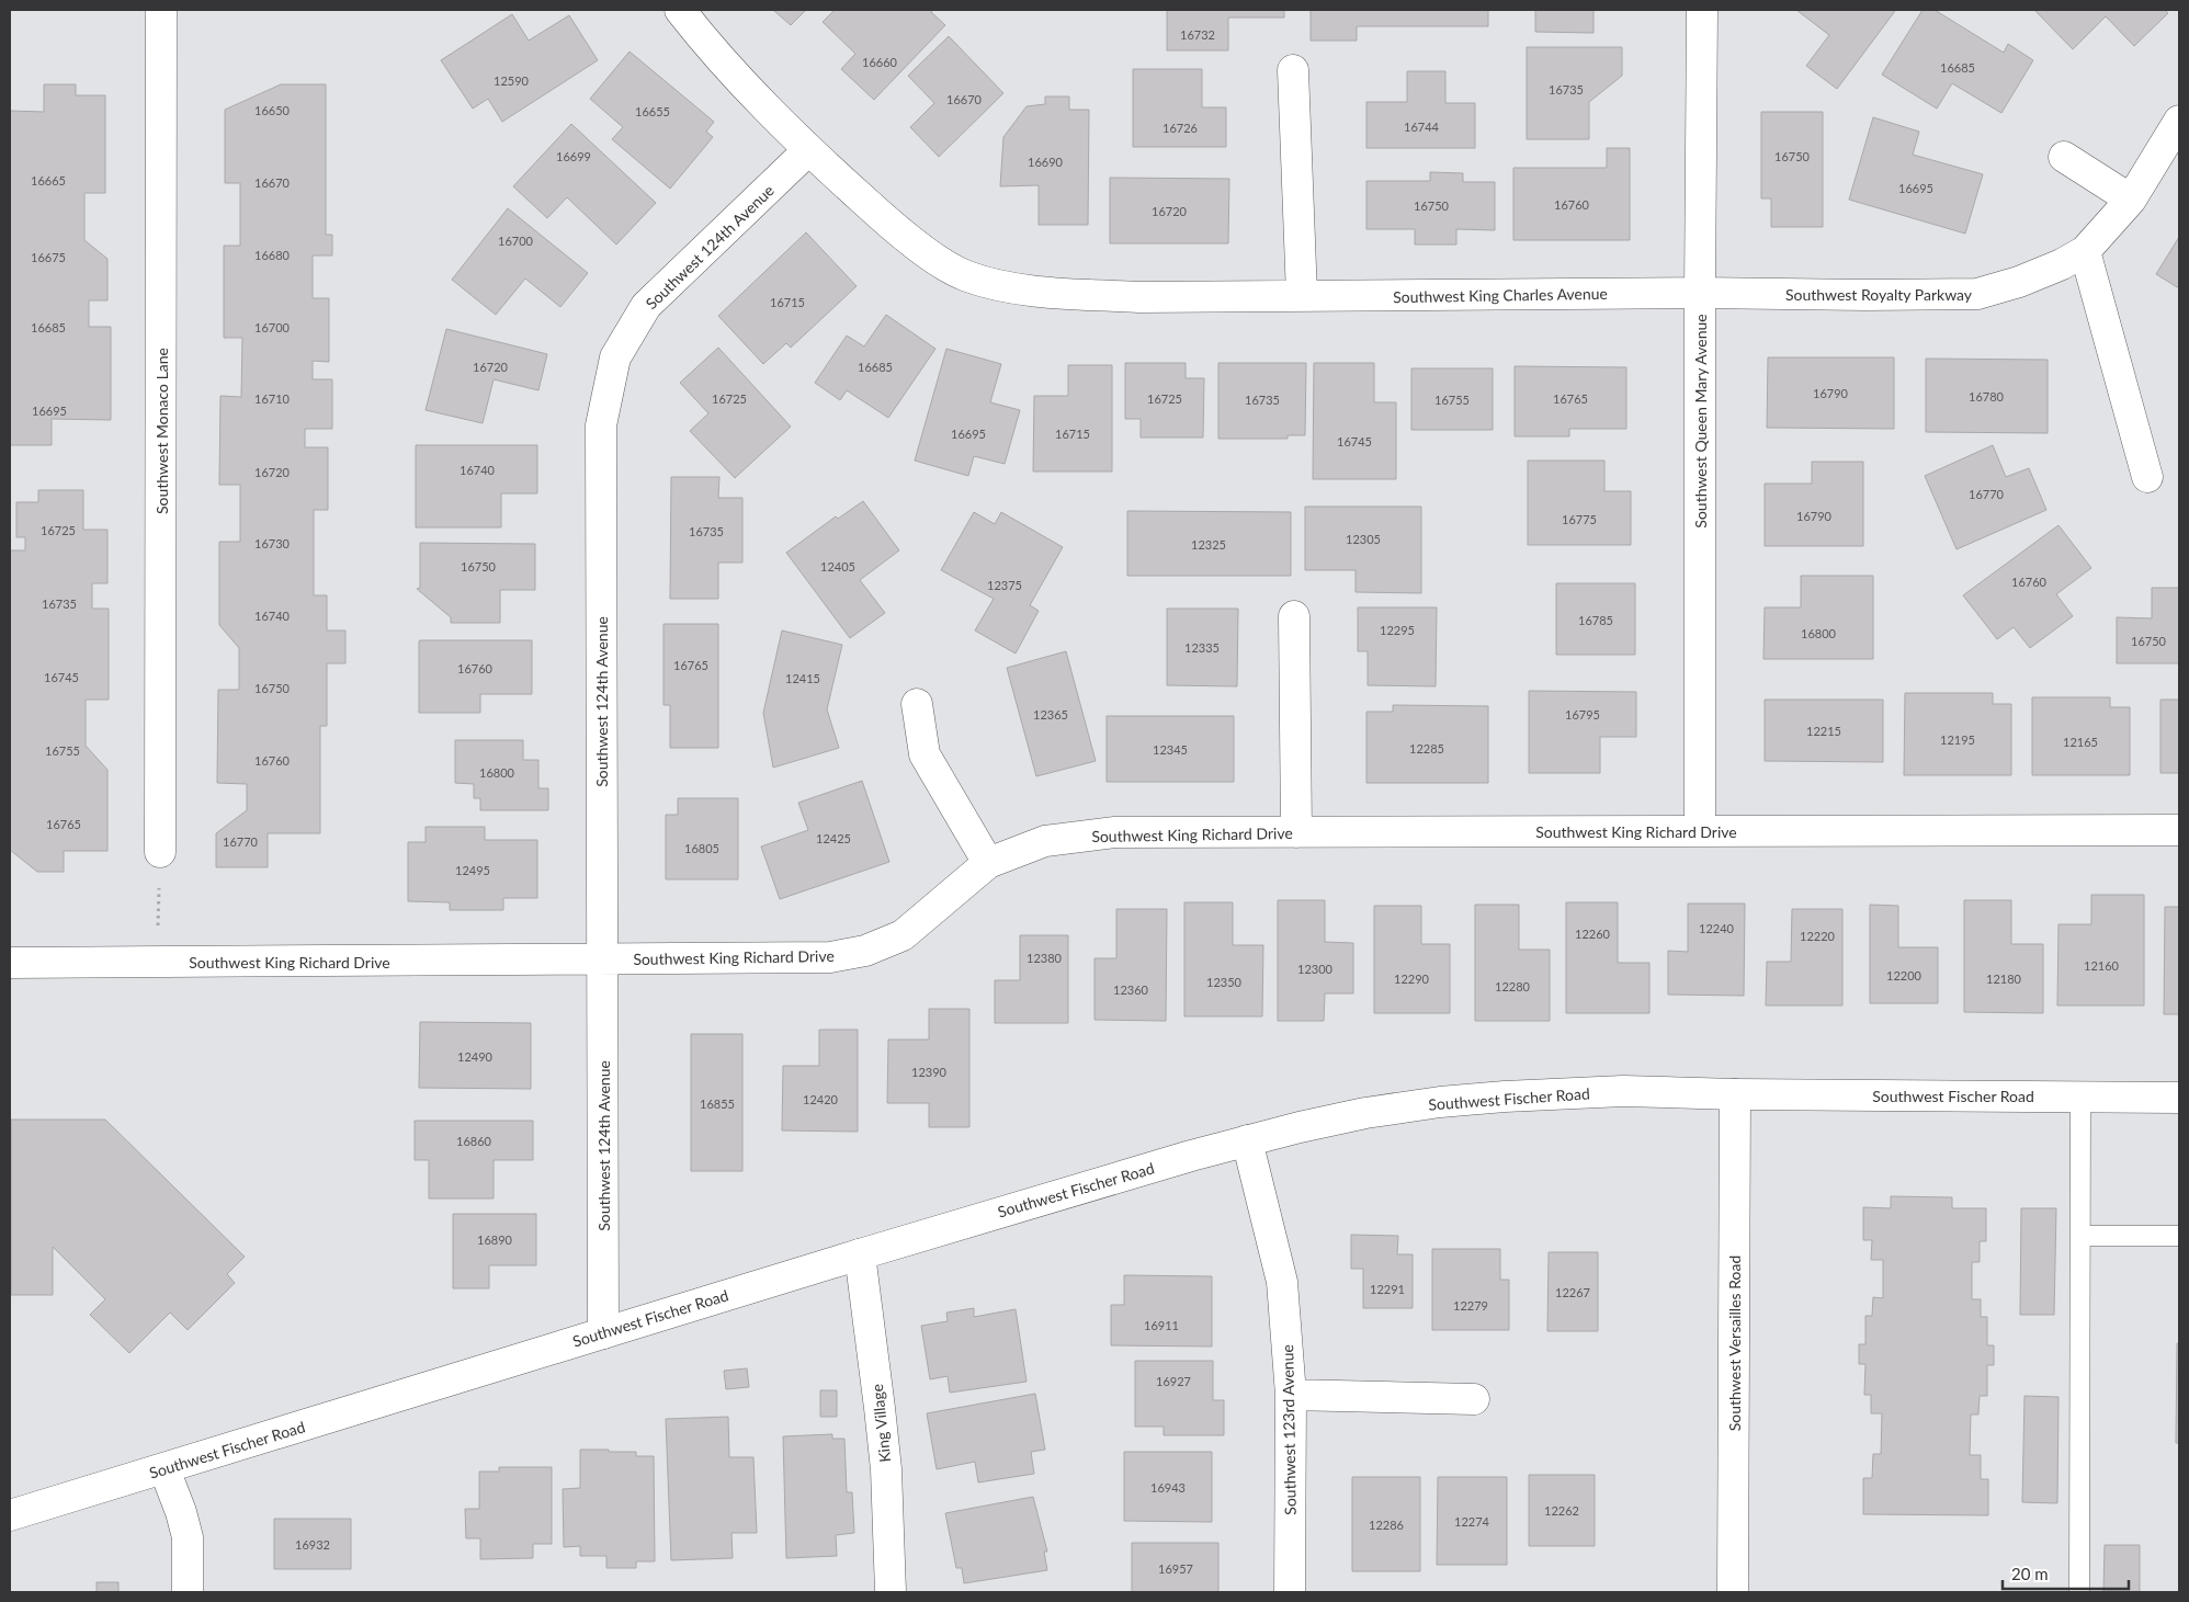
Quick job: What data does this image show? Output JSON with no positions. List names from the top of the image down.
{
  "streets": {
    "street": [
      "Southwest 124th Avenue",
      "Southwest Royalty Parkway",
      "Southwest King Charles Avenue",
      "Southwest Queen Mary Avenue",
      "Southwest Monaco Lane",
      "Southwest King Richard Drive",
      "Southwest Fischer Road",
      "Southwest Versailles Road",
      "King Village",
      "Southwest 123rd Avenue"
    ]
  },
  "crossings": [
    ["Southwest 124th Avenue", "Southwest King Charles Avenue"],
    ["Southwest 124th Avenue", "Southwest King Richard Drive"],
    ["Southwest 124th Avenue", "Southwest Fischer Road"],
    ["Southwest Royalty Parkway", "Southwest King Charles Avenue"],
    ["Southwest Royalty Parkway", "Southwest Queen Mary Avenue"],
    ["Southwest King Charles Avenue", "Southwest Queen Mary Avenue"],
    ["Southwest Queen Mary Avenue", "Southwest King Richard Drive"],
    ["Southwest Fischer Road", "Southwest Versailles Road"],
    ["Southwest Fischer Road", "King Village"],
    ["Southwest Fischer Road", "Southwest 123rd Avenue"]
  ],
  "house_numbers": [
    "16732",
    "16660",
    "16685",
    "12590",
    "16735",
    "16670",
    "16650",
    "16655",
    "16744",
    "16726",
    "16699",
    "16750",
    "16690",
    "16665",
    "16670",
    "16695",
    "16760",
    "16750",
    "16720",
    "16700",
    "16680",
    "16675",
    "16715",
    "16685",
    "16700",
    "16720",
    "16685",
    "16790",
    "16780",
    "16710",
    "16725",
    "16725",
    "16765",
    "16735",
    "16755",
    "16695",
    "16695",
    "16715",
    "16745",
    "16740",
    "16720",
    "16770",
    "16790",
    "16775",
    "16725",
    "16735",
    "12305",
    "16730",
    "12325",
    "16750",
    "12405",
    "16760",
    "12375",
    "16735",
    "16740",
    "16785",
    "12295",
    "16800",
    "16750",
    "12335",
    "16765",
    "16760",
    "16745",
    "12415",
    "16750",
    "12365",
    "16795",
    "12215",
    "12195",
    "12165",
    "12285",
    "12345",
    "16755",
    "16760",
    "16800",
    "16765",
    "12425",
    "16770",
    "16805",
    "12495",
    "12240",
    "12260",
    "12220",
    "12380",
    "12160",
    "12300",
    "12200",
    "12290",
    "12180",
    "12350",
    "12280",
    "12360",
    "12490",
    "12390",
    "12420",
    "16855",
    "16860",
    "16890",
    "12291",
    "12267",
    "12279",
    "16911",
    "16927",
    "16943",
    "12262",
    "12274",
    "12286",
    "16932",
    "16957"
  ],
  "scale_bar": "20 m"
}
